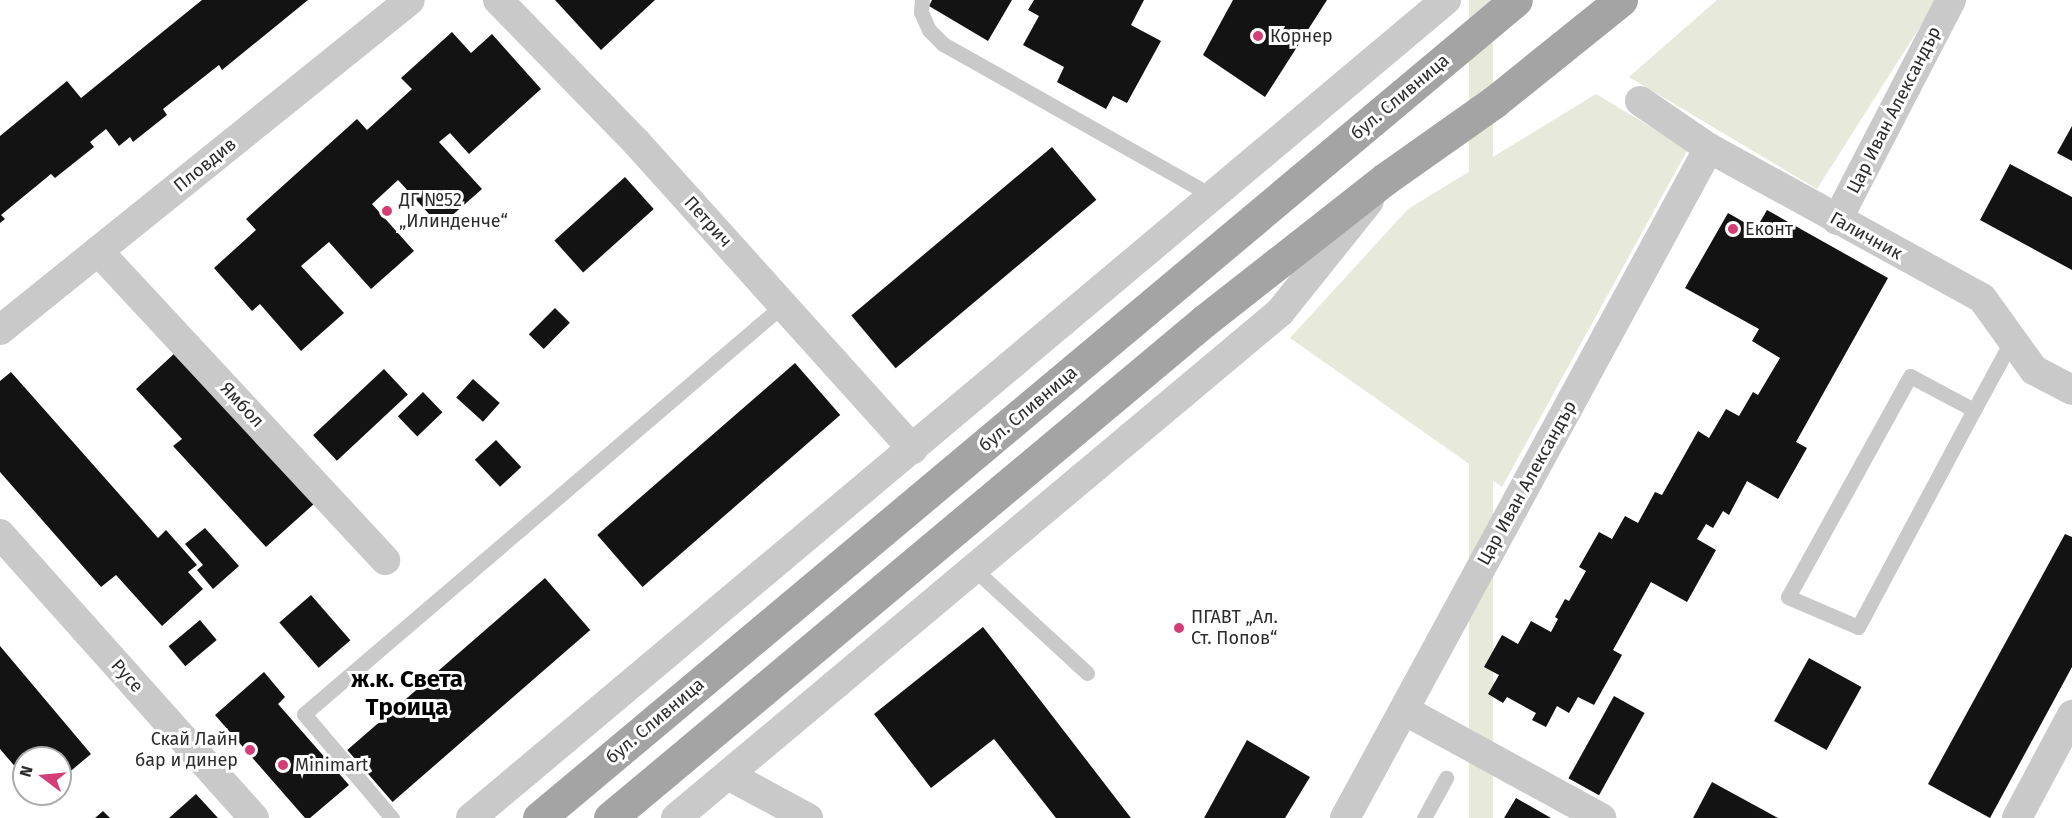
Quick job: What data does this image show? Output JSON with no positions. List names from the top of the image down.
{
  "streets": {
    "main road": ["бул. Сливница"],
    "street": [
      "Цар Иван Александър",
      "Пловдив",
      "Петрич",
      "Галичник",
      "Ямбол",
      "Русе"
    ]
  },
  "crossings": [
    ["Цар Иван Александър", "Галичник"],
    ["Пловдив", "Ямбол"]
  ],
  "districts": ["ж.к. Света Троица"],
  "places": [
    "Корнер",
    "ДГ №52 „Илинденче“",
    "Еконт",
    "ПГАВТ „Ал. Ст. Попов“",
    "Скай Лайн бар и динер",
    "Minimart"
  ],
  "north": "left"
}
